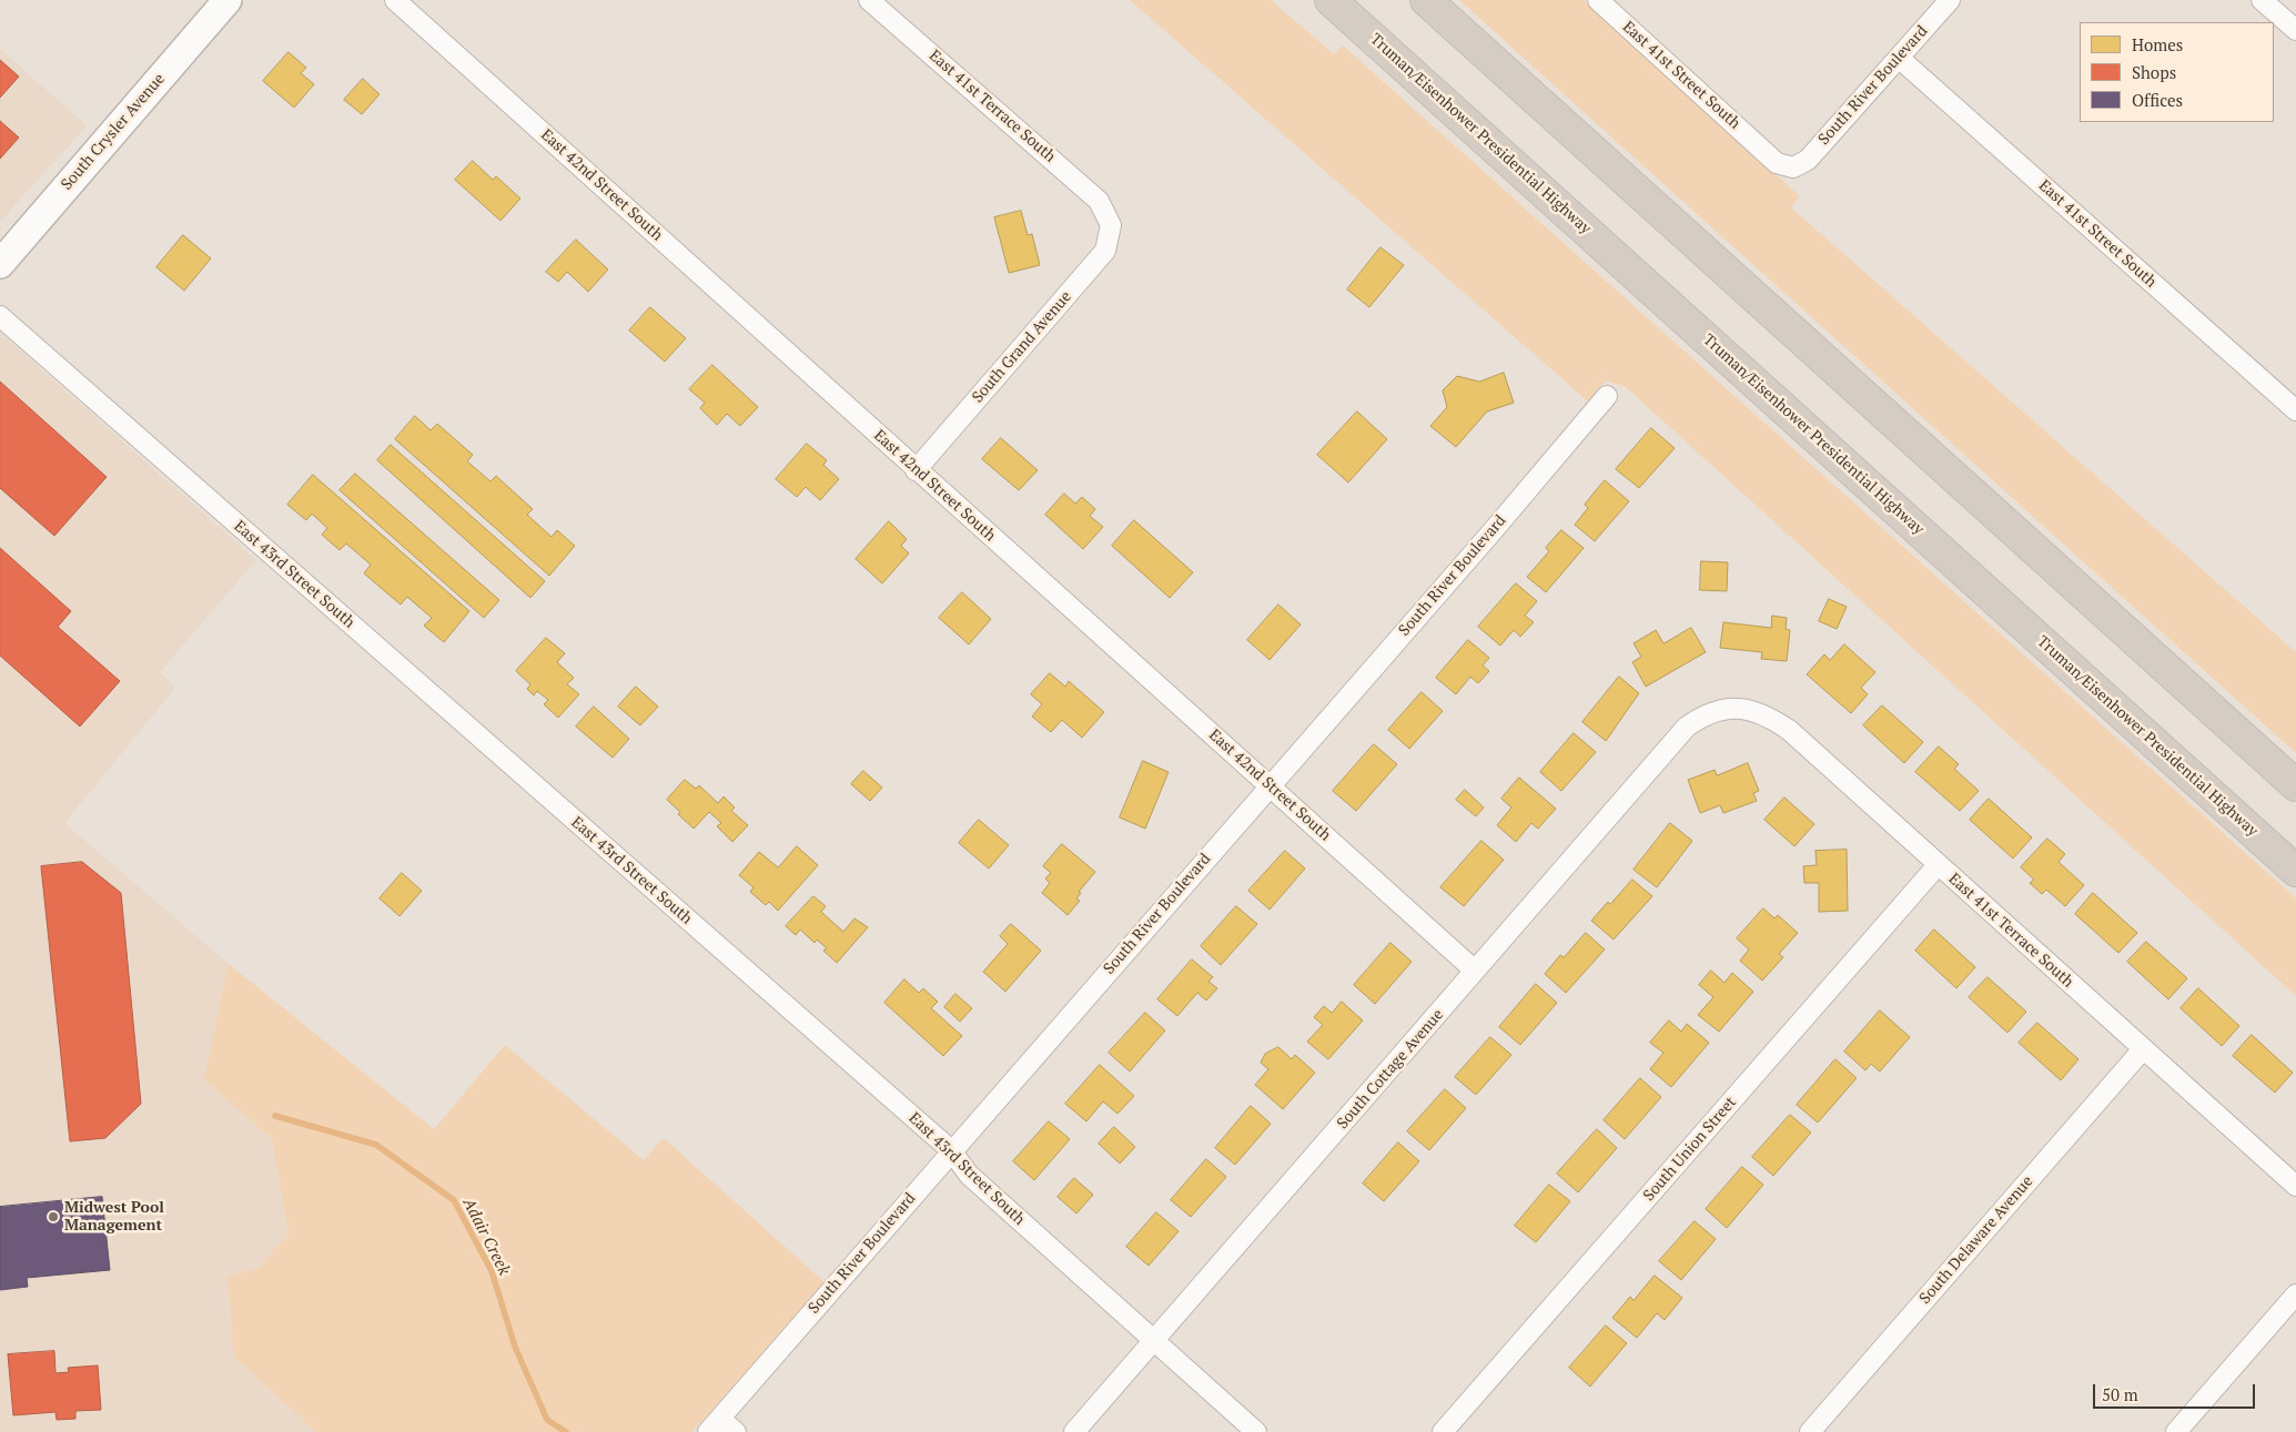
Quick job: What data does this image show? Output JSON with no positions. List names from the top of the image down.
{
  "streets": {
    "highway": ["Truman/Eisenhower Presidential Highway"],
    "main road": ["South Crysler Avenue"],
    "street": [
      "East 41st Street South",
      "South River Boulevard",
      "East 41st Terrace South",
      "East 42nd Street South",
      "South Grand Avenue",
      "East 43rd Street South",
      "South Cottage Avenue",
      "South Union Street",
      "South Delaware Avenue"
    ]
  },
  "crossings": [
    ["East 41st Street South", "South River Boulevard"],
    ["South River Boulevard", "East 42nd Street South"],
    ["South River Boulevard", "East 43rd Street South"],
    ["East 41st Terrace South", "South Grand Avenue"],
    ["East 41st Terrace South", "South Cottage Avenue"],
    ["East 41st Terrace South", "South Union Street"],
    ["East 41st Terrace South", "South Delaware Avenue"],
    ["East 42nd Street South", "South Grand Avenue"],
    ["East 42nd Street South", "South Cottage Avenue"],
    ["East 43rd Street South", "South Cottage Avenue"]
  ],
  "water": ["Adair Creek"],
  "places": ["Midwest Pool Management"],
  "legend": ["Homes", "Shops", "Offices"],
  "scale_bar": "50 m"
}
